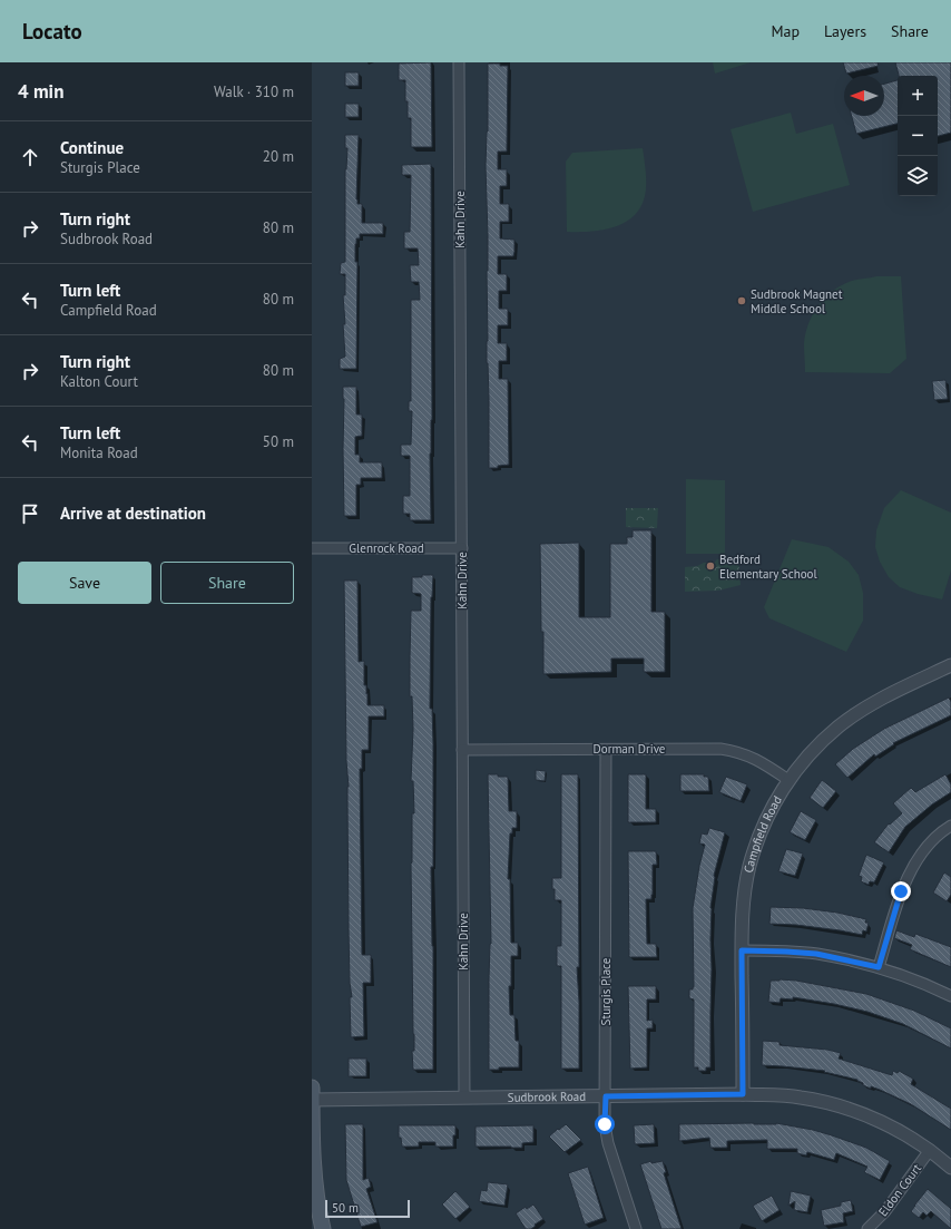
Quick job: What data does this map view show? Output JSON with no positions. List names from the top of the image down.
{
  "streets": {
    "street": [
      "Kahn Drive",
      "Glenrock Road",
      "Dorman Drive",
      "Campfield Road",
      "Sturgis Place",
      "Sudbrook Road",
      "Eldon Court"
    ]
  },
  "crossings": [
    ["Kahn Drive", "Glenrock Road"],
    ["Kahn Drive", "Dorman Drive"],
    ["Kahn Drive", "Sudbrook Road"],
    ["Dorman Drive", "Campfield Road"],
    ["Dorman Drive", "Sturgis Place"],
    ["Campfield Road", "Sudbrook Road"],
    ["Sturgis Place", "Sudbrook Road"],
    ["Sudbrook Road", "Eldon Court"]
  ],
  "places": ["Sudbrook Magnet Middle School", "Bedford Elementary School"],
  "scale_bar": "50 m",
  "north": "left",
  "page": {
    "header": "Locato",
    "nav": ["Map", "Layers", "Share"],
    "heading": ["4 min", "Walk · 310 m"],
    "map_buttons": ["+", "−"],
    "list": [
      ["Continue", "Sturgis Place", "20 m"],
      ["Turn right", "Sudbrook Road", "80 m"],
      ["Turn left", "Campfield Road", "80 m"],
      ["Turn right", "Kalton Court", "80 m"],
      ["Turn left", "Monita Road", "50 m"],
      "Arrive at destination"
    ],
    "buttons": ["Save", "Share"],
    "scale": "50 m"
  }
}
